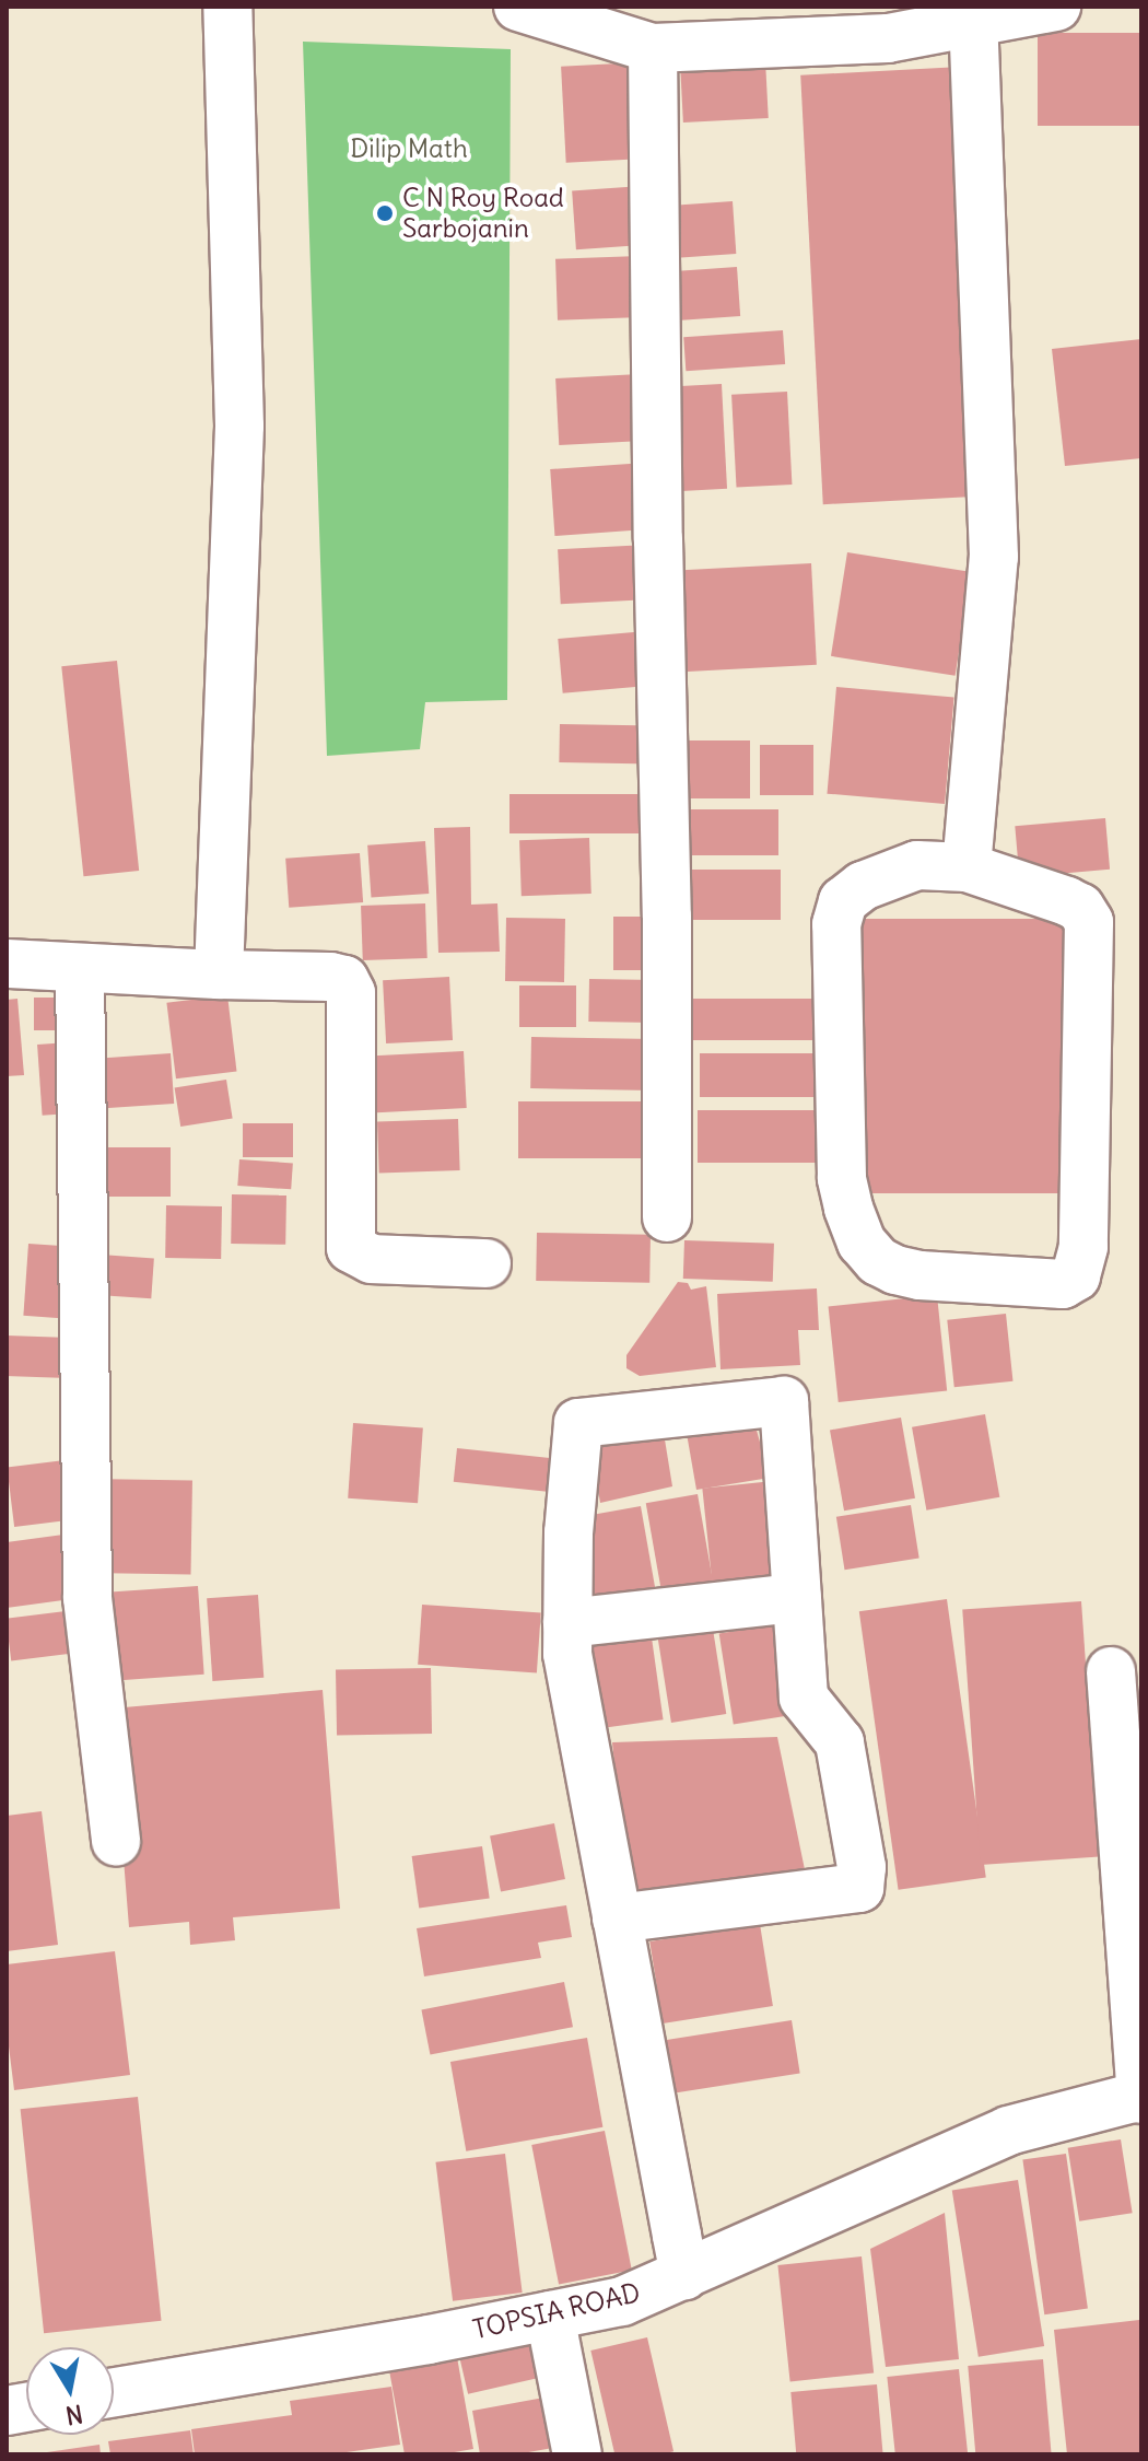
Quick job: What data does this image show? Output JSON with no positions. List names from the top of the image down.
{
  "streets": {
    "street": ["TOPSIA ROAD"]
  },
  "parks": ["Dilip Math"],
  "places": ["C N Roy Road Sarbojanin"],
  "north": "bottom"
}
